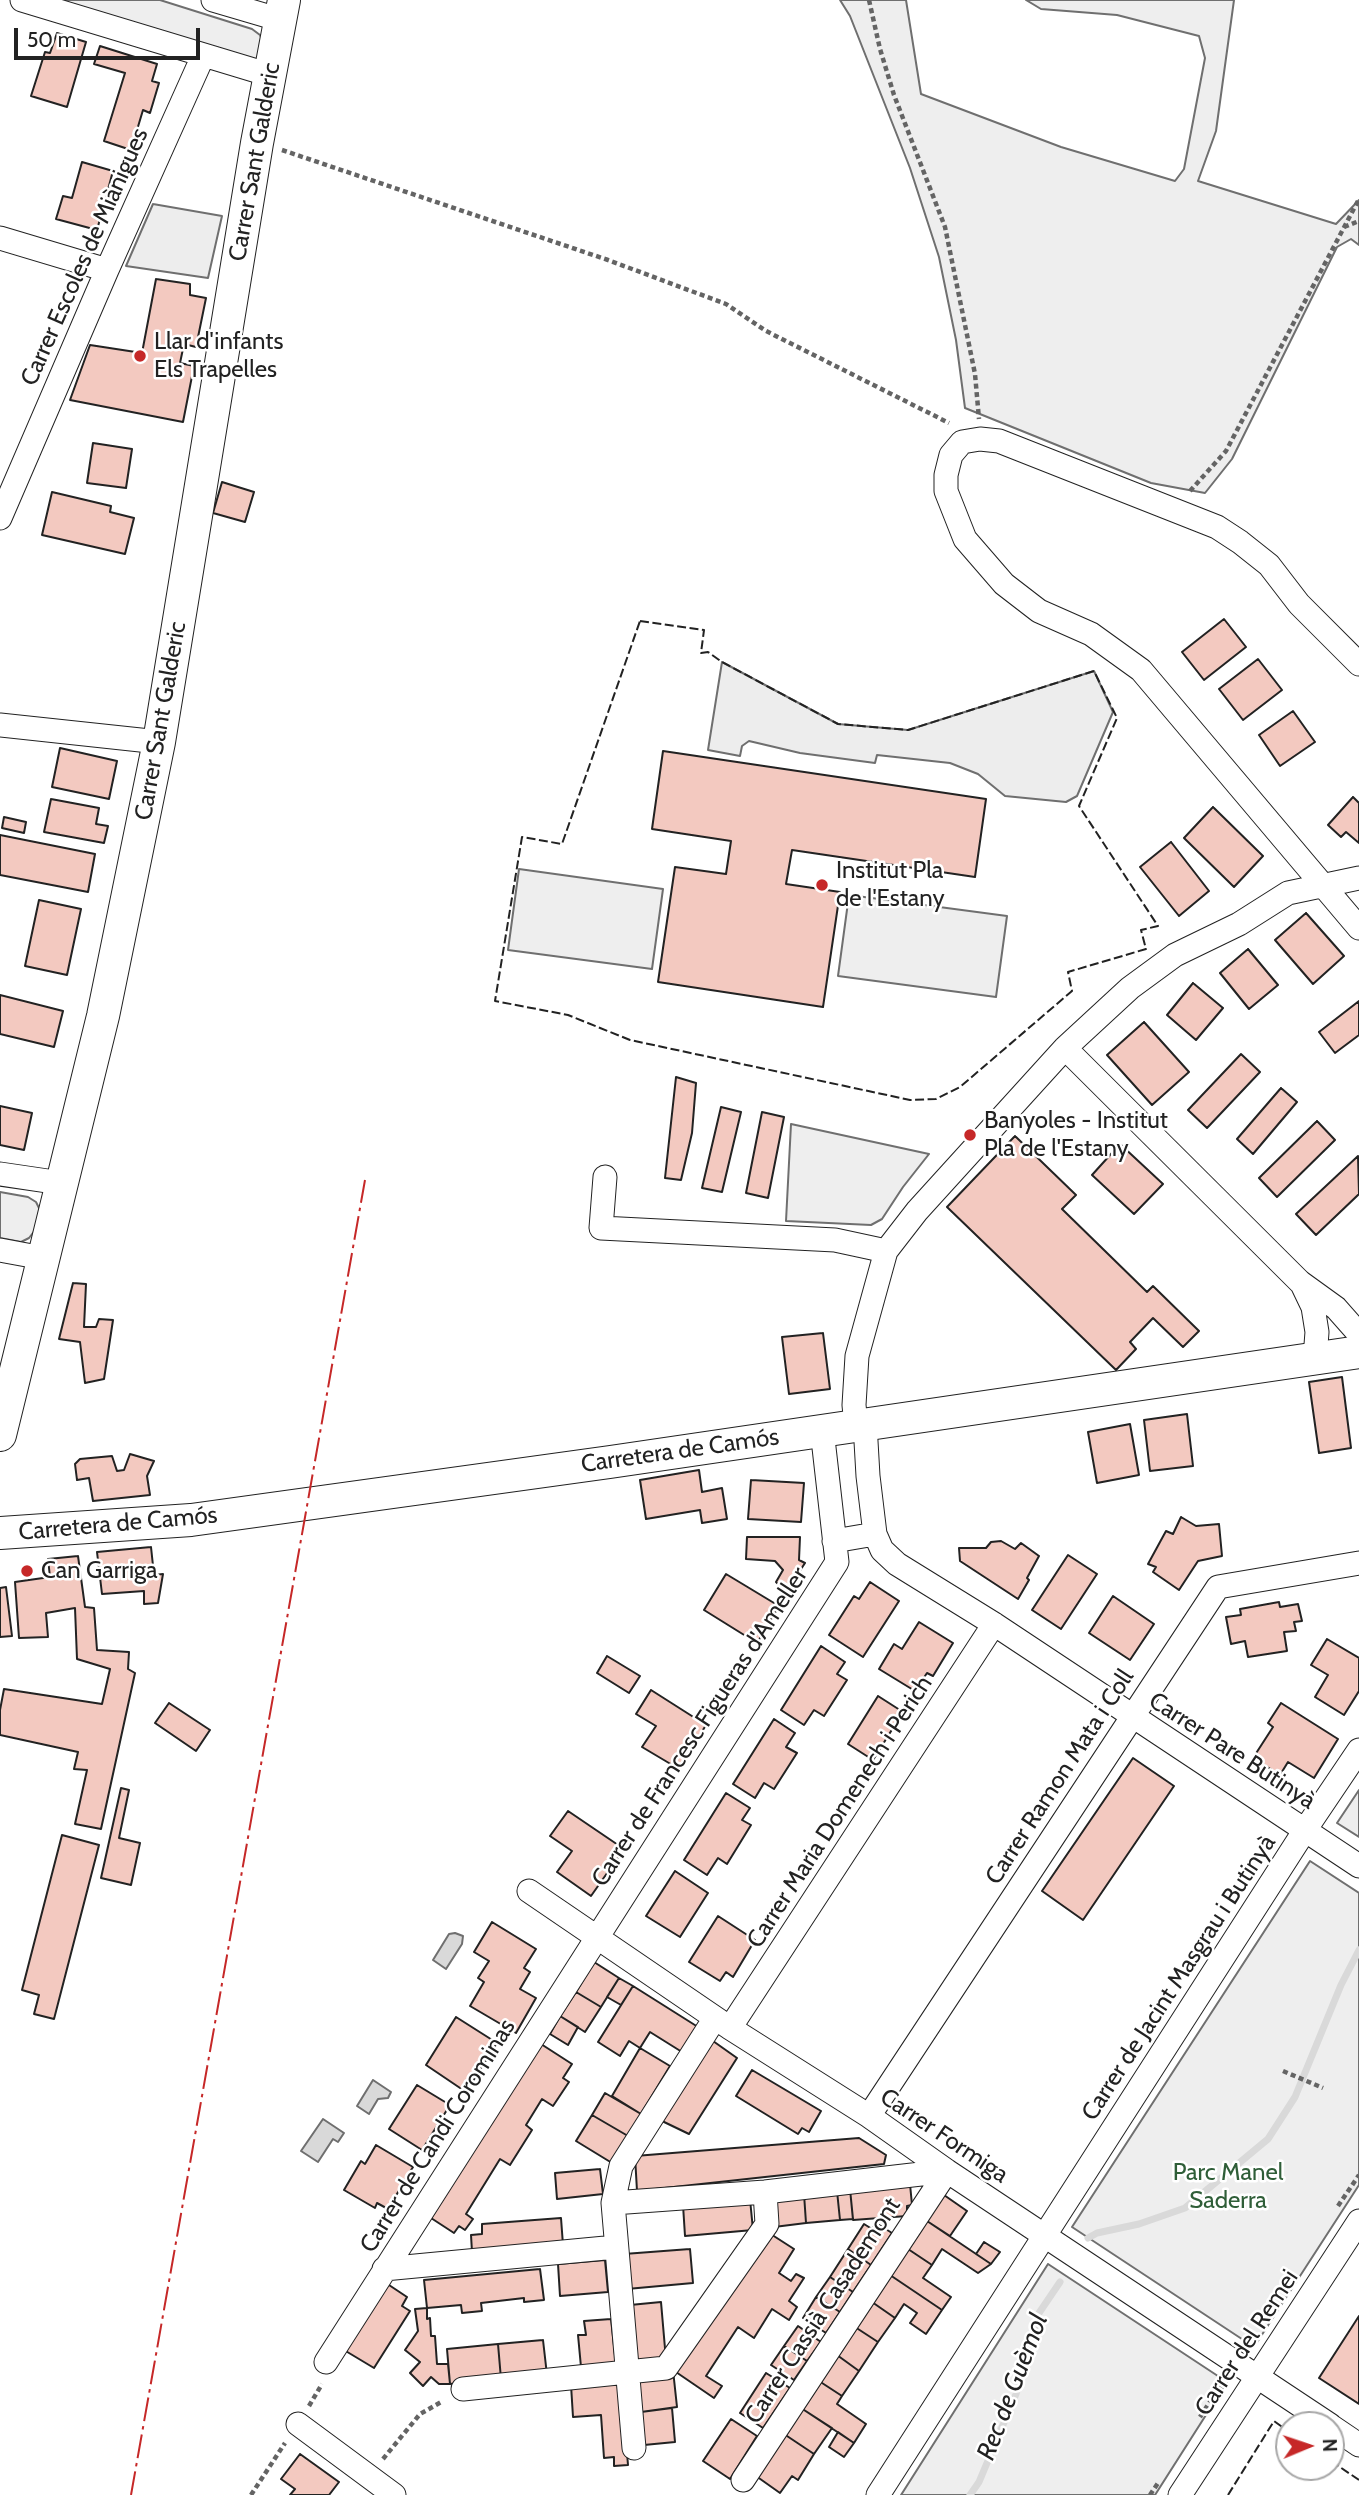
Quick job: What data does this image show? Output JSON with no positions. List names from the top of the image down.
{
  "streets": {
    "street": [
      "Carrer Sant Galderic",
      "Carrer Escoles de Miànigues",
      "Carretera de Camós",
      "Carrer de Francesc Figueras d'Ameller",
      "Carrer Pare Butinyà",
      "Carrer Ramon Mata i Coll",
      "Carrer Maria Domenech i Perich",
      "Carrer de Jacint Masgrau i Butinyà",
      "Carrer de Candi Corominas",
      "Carrer Formiga",
      "Carrer Cassià Casademont",
      "Carrer del Remei"
    ]
  },
  "crossings": [
    ["Carretera de Camós", "Carrer de Francesc Figueras d'Ameller"],
    ["Carrer de Francesc Figueras d'Ameller", "Carrer de Candi Corominas"],
    ["Carrer de Francesc Figueras d'Ameller", "Carrer Formiga"],
    ["Carrer Pare Butinyà", "Carrer Ramon Mata i Coll"],
    ["Carrer Pare Butinyà", "Carrer Maria Domenech i Perich"],
    ["Carrer Pare Butinyà", "Carrer de Jacint Masgrau i Butinyà"],
    ["Carrer Ramon Mata i Coll", "Carrer Formiga"],
    ["Carrer Maria Domenech i Perich", "Carrer Formiga"],
    ["Carrer de Jacint Masgrau i Butinyà", "Carrer Formiga"],
    ["Carrer de Candi Corominas", "Carrer Formiga"],
    ["Carrer Formiga", "Carrer Cassià Casademont"],
    ["Carrer Formiga", "Carrer del Remei"]
  ],
  "water": ["Rec de Guèmol"],
  "parks": ["Parc Manel Saderra"],
  "places": [
    "Llar d'infants Els Trapelles",
    "Institut Pla de l'Estany",
    "Banyoles - Institut Pla de l'Estany",
    "Can Garriga"
  ],
  "scale_bar": "50 m",
  "north": "right"
}
